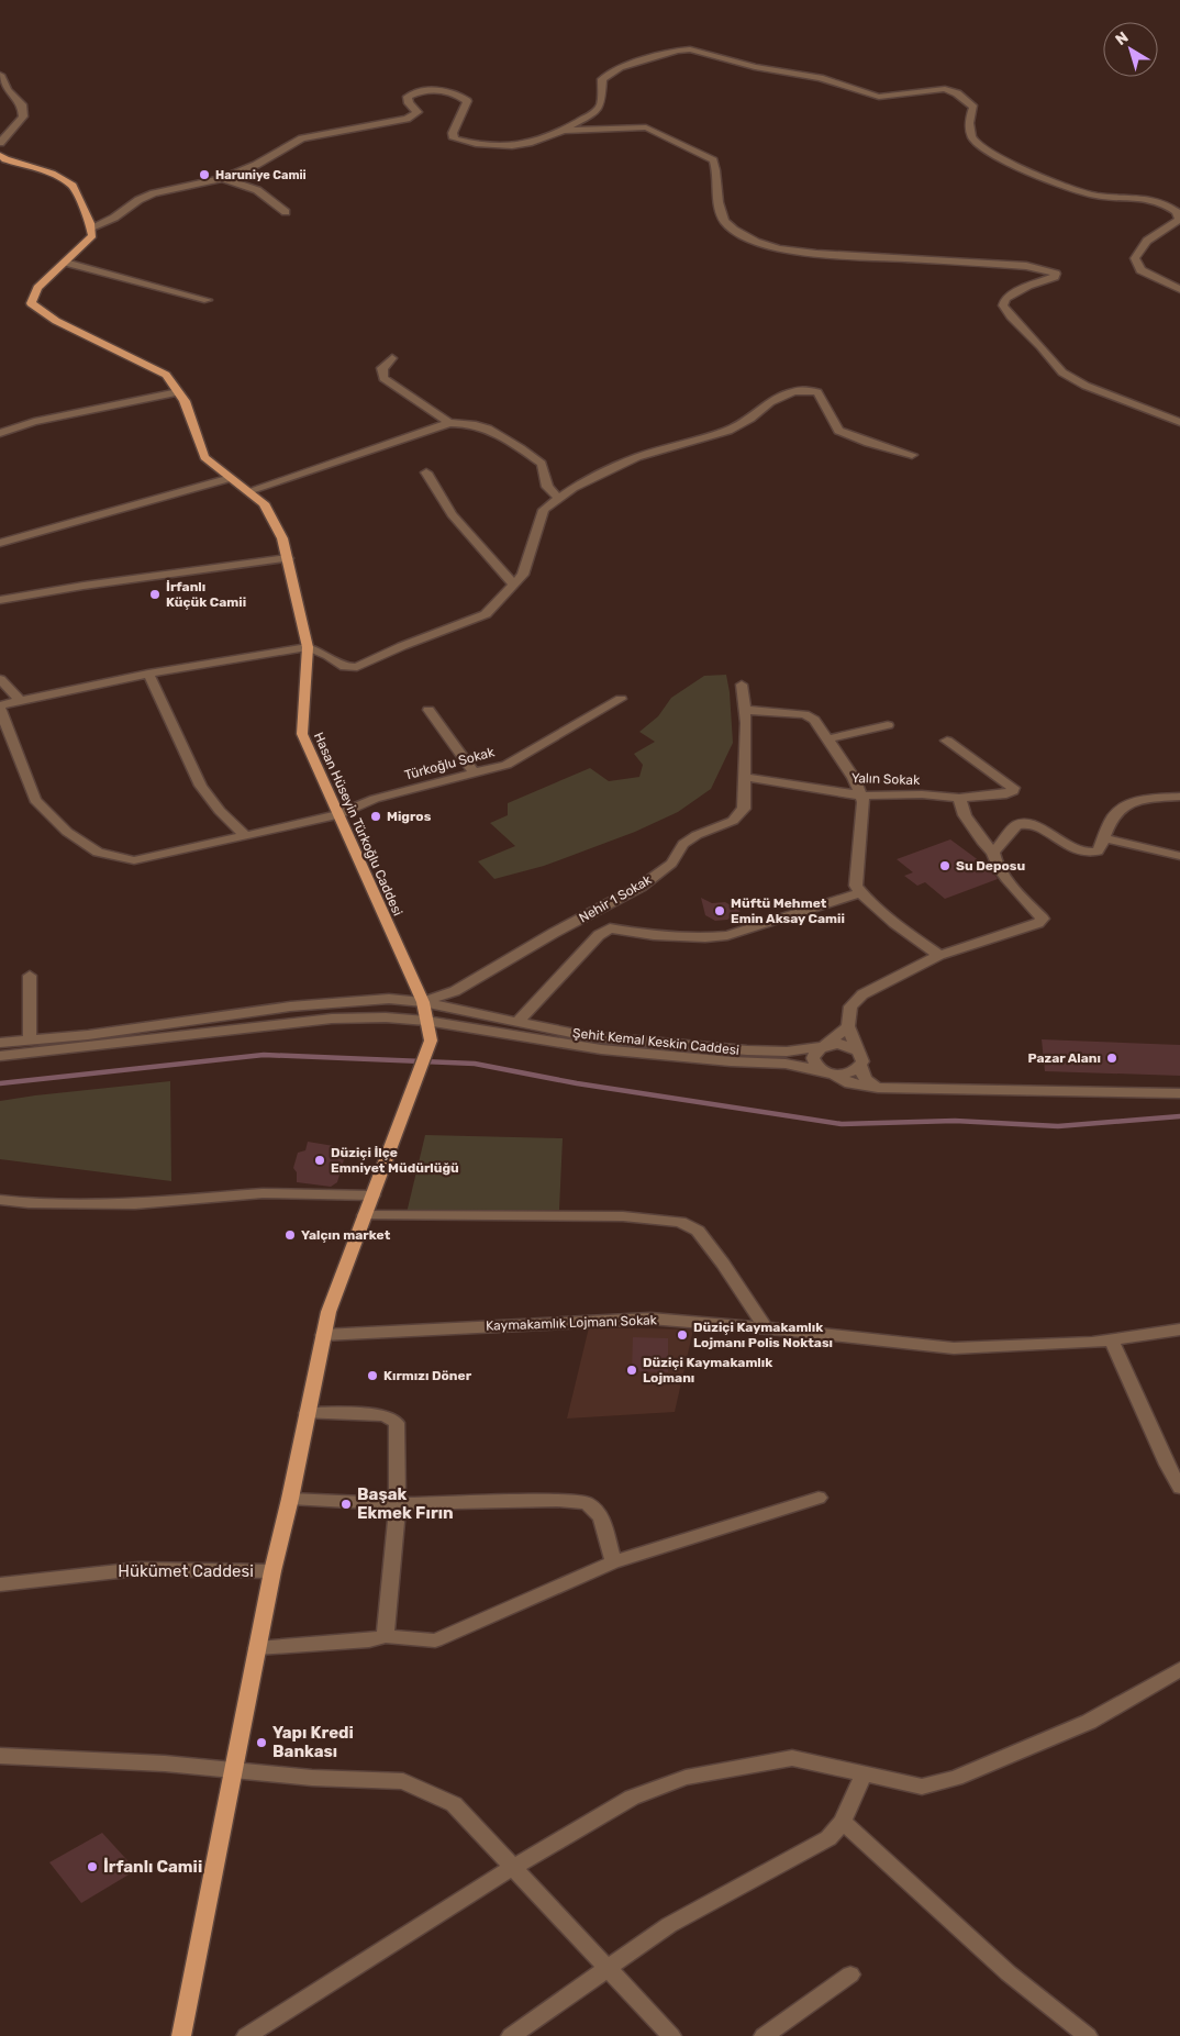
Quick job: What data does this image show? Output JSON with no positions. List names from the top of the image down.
{
  "streets": {
    "main road": ["Hasan Hüseyin Türkoğlu Caddesi"],
    "street": [
      "Türkoğlu Sokak",
      "Yalın Sokak",
      "Nehir 1 Sokak",
      "Şehit Kemal Keskin Caddesi",
      "Kaymakamlık Lojmanı Sokak",
      "Hükümet Caddesi"
    ]
  },
  "crossings": [
    ["Türkoğlu Sokak", "Hasan Hüseyin Türkoğlu Caddesi"],
    ["Yalın Sokak", "Nehir 1 Sokak"],
    ["Hasan Hüseyin Türkoğlu Caddesi", "Nehir 1 Sokak"],
    ["Hasan Hüseyin Türkoğlu Caddesi", "Şehit Kemal Keskin Caddesi"],
    ["Nehir 1 Sokak", "Şehit Kemal Keskin Caddesi"]
  ],
  "places": [
    "Haruniye Camii",
    "İrfanlı Küçük Camii",
    "Migros",
    "Su Deposu",
    "Müftü Mehmet Emin Aksay Camii",
    "Pazar Alanı",
    "Düziçi İlçe Emniyet Müdürlüğü",
    "Yalçın market",
    "Düziçi Kaymakamlık Lojmanı Polis Noktası",
    "Düziçi Kaymakamlık Lojmanı",
    "Kırmızı Döner",
    "Başak Ekmek Fırın",
    "Yapı Kredi Bankası",
    "İrfanlı Camii"
  ],
  "north": "top left"
}
